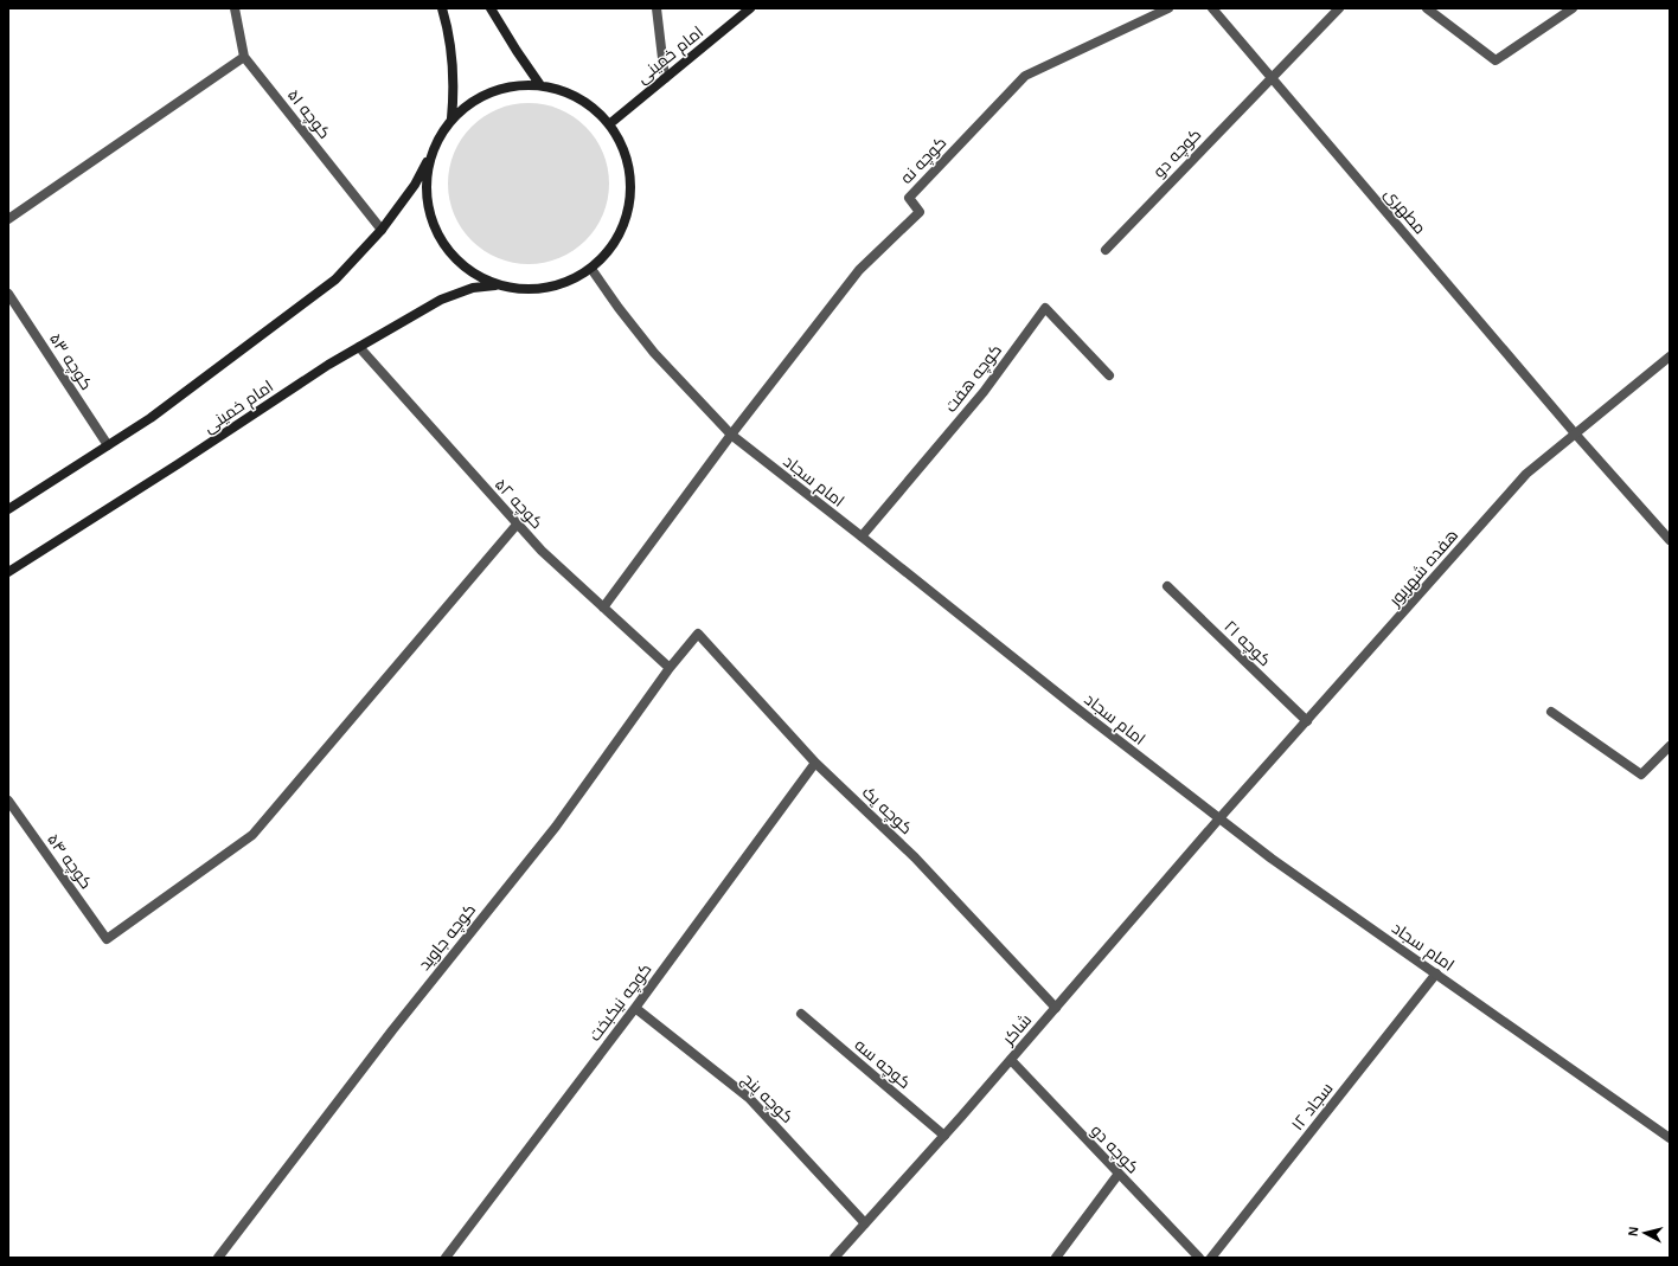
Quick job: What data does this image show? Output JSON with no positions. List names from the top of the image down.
{
  "streets": {
    "main road": ["امام خمینی"],
    "street": [
      "کوچه ۵۱",
      "کوچه دو",
      "کوچه نه",
      "مطهری",
      "کوچه ۵۳",
      "کوچه هفت",
      "امام سجاد",
      "کوچه ۵۲",
      "هفده شهریور",
      "کوچه ۲۱",
      "کوچه یک",
      "کوچه ۵۴",
      "کوچه جاوید",
      "کوچه نیکبخت",
      "شاکر",
      "کوچه سه",
      "کوچه پنج",
      "سجاد ۱۲"
    ]
  },
  "crossings": [
    ["امام خمینی", "کوچه ۵۲"],
    ["کوچه دو", "مطهری"],
    ["کوچه دو", "شاکر"],
    ["کوچه نه", "امام سجاد"],
    ["مطهری", "هفده شهریور"],
    ["کوچه هفت", "امام سجاد"],
    ["امام سجاد", "هفده شهریور"],
    ["امام سجاد", "شاکر"],
    ["امام سجاد", "سجاد ۱۲"],
    ["کوچه ۵۲", "کوچه ۵۴"],
    ["کوچه ۵۲", "کوچه جاوید"],
    ["هفده شهریور", "کوچه ۲۱"],
    ["هفده شهریور", "شاکر"],
    ["کوچه یک", "کوچه جاوید"],
    ["کوچه یک", "کوچه نیکبخت"],
    ["کوچه یک", "شاکر"],
    ["کوچه نیکبخت", "کوچه پنج"],
    ["شاکر", "کوچه سه"],
    ["شاکر", "کوچه پنج"]
  ],
  "north": "left"
}
